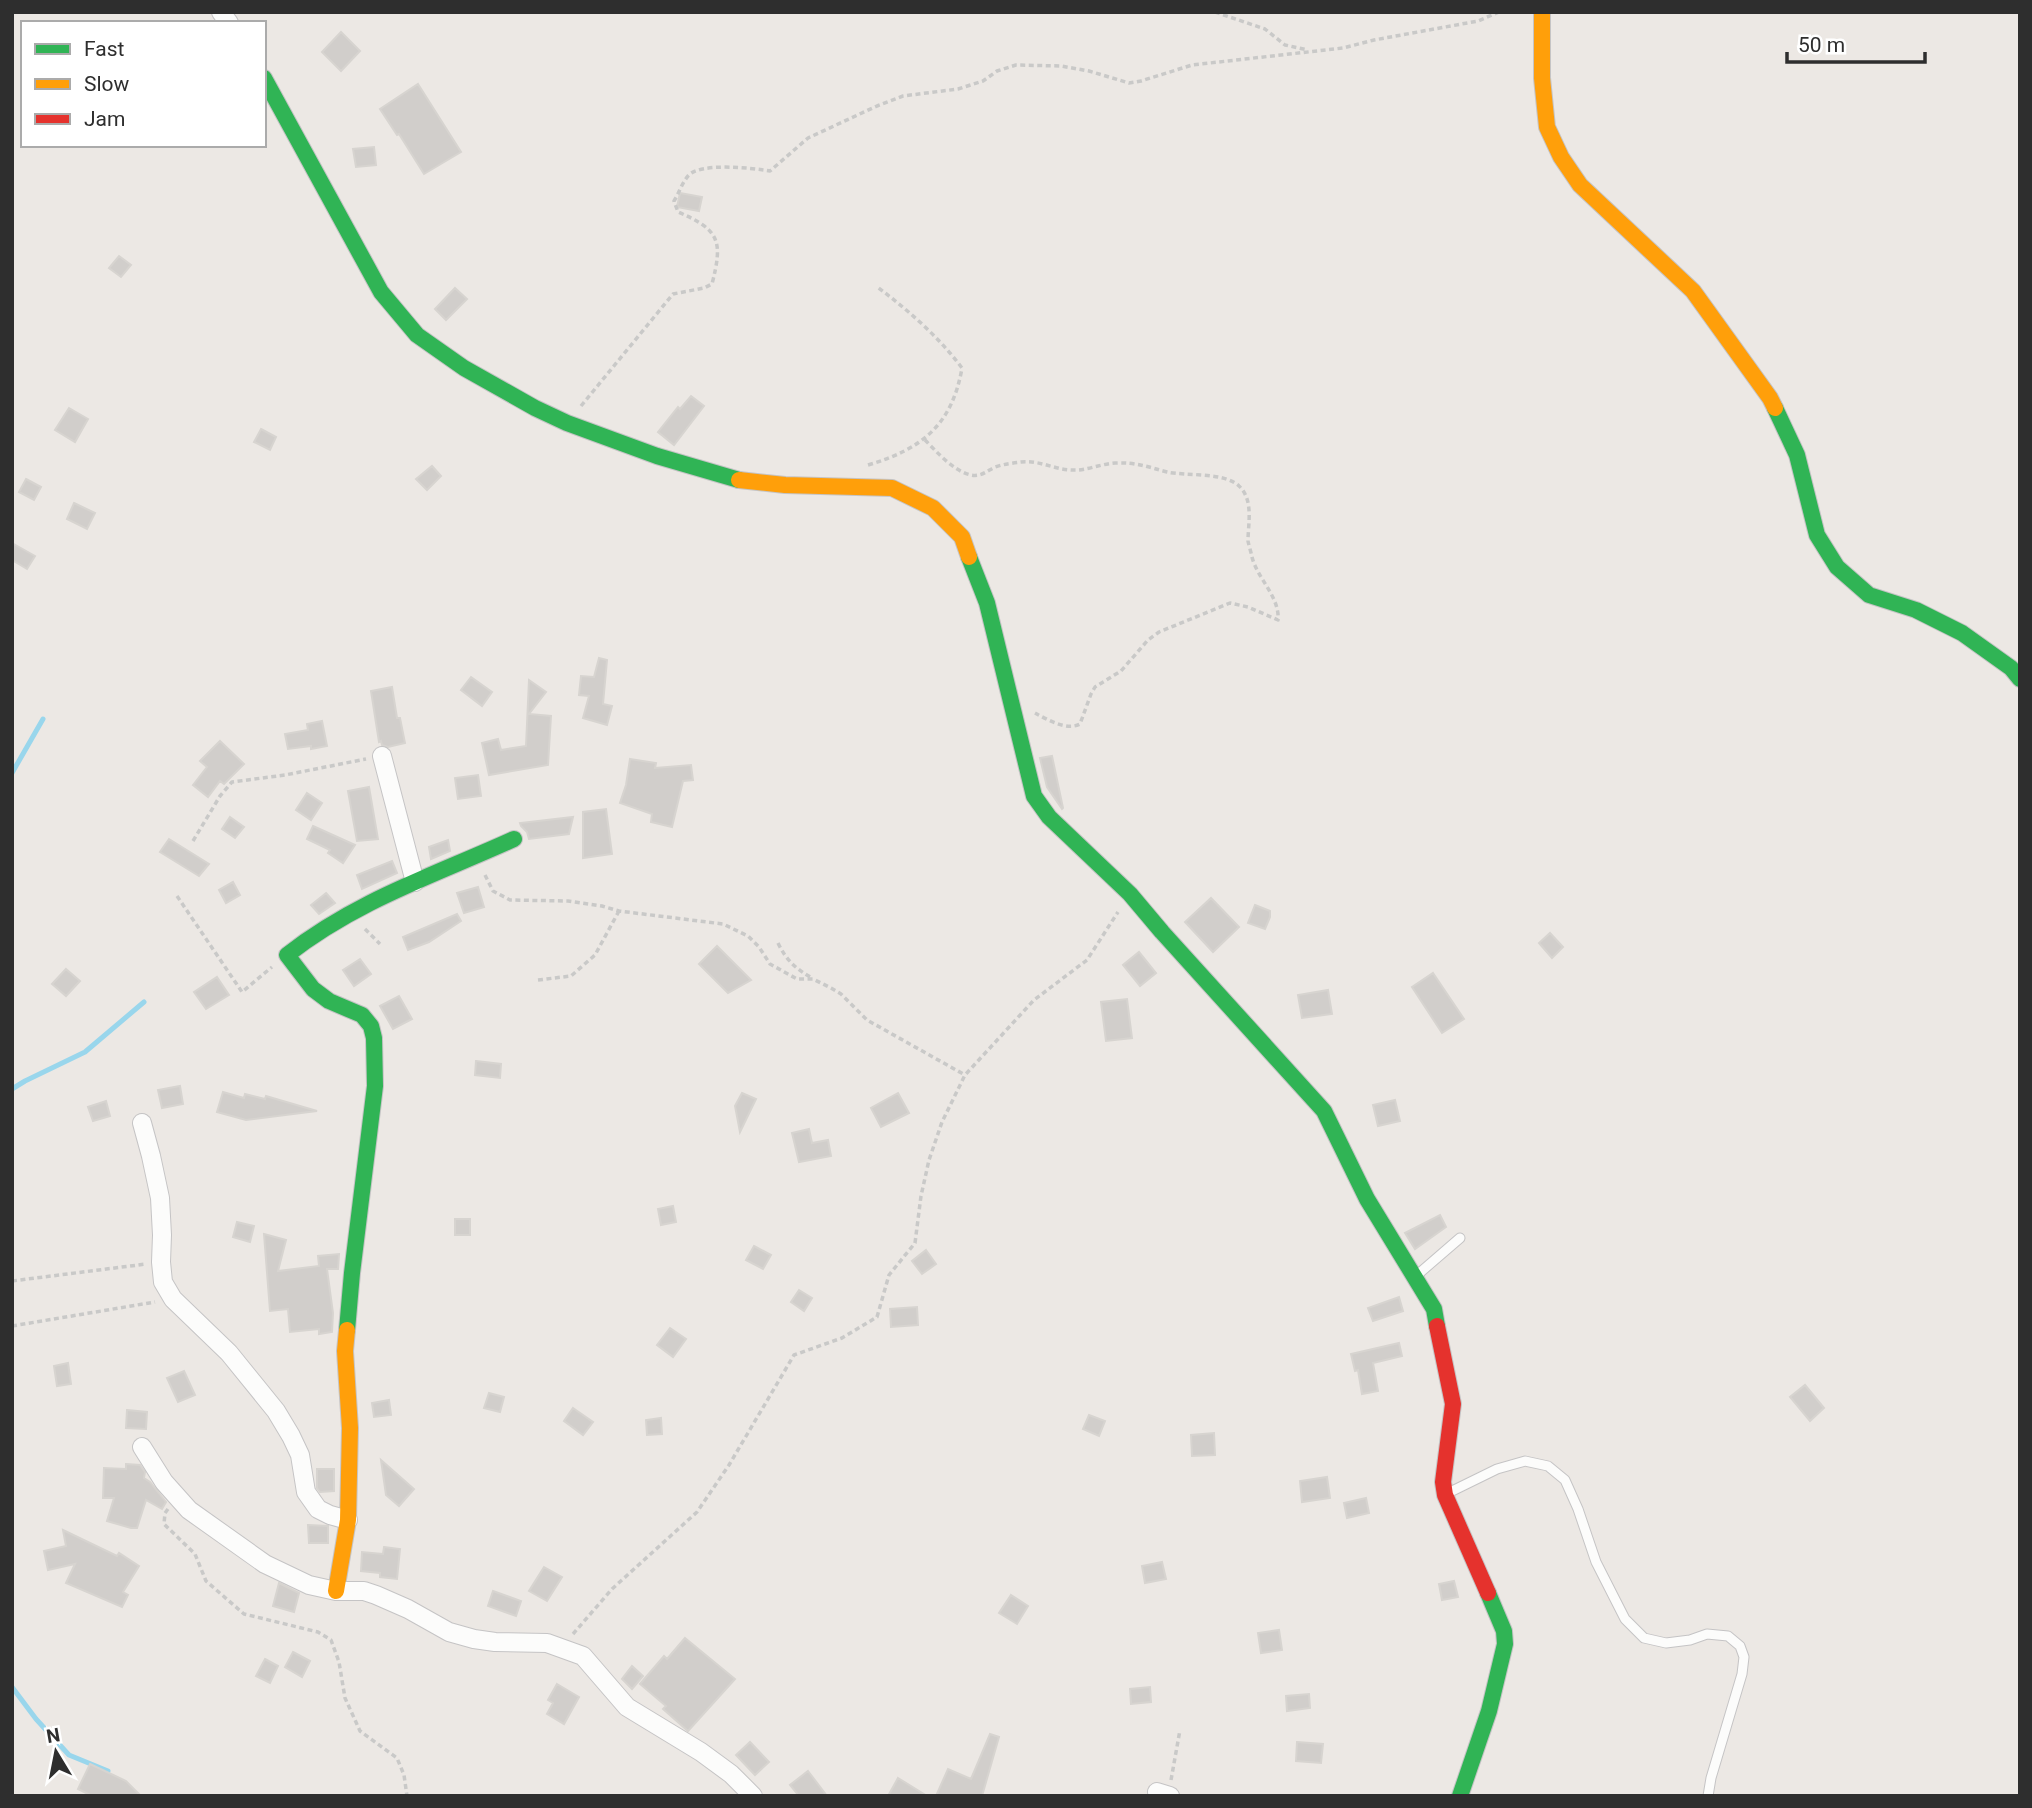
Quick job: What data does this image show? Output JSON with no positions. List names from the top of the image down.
{
  "legend": ["Fast", "Slow", "Jam"],
  "scale_bar": "50 m",
  "north": "top"
}
